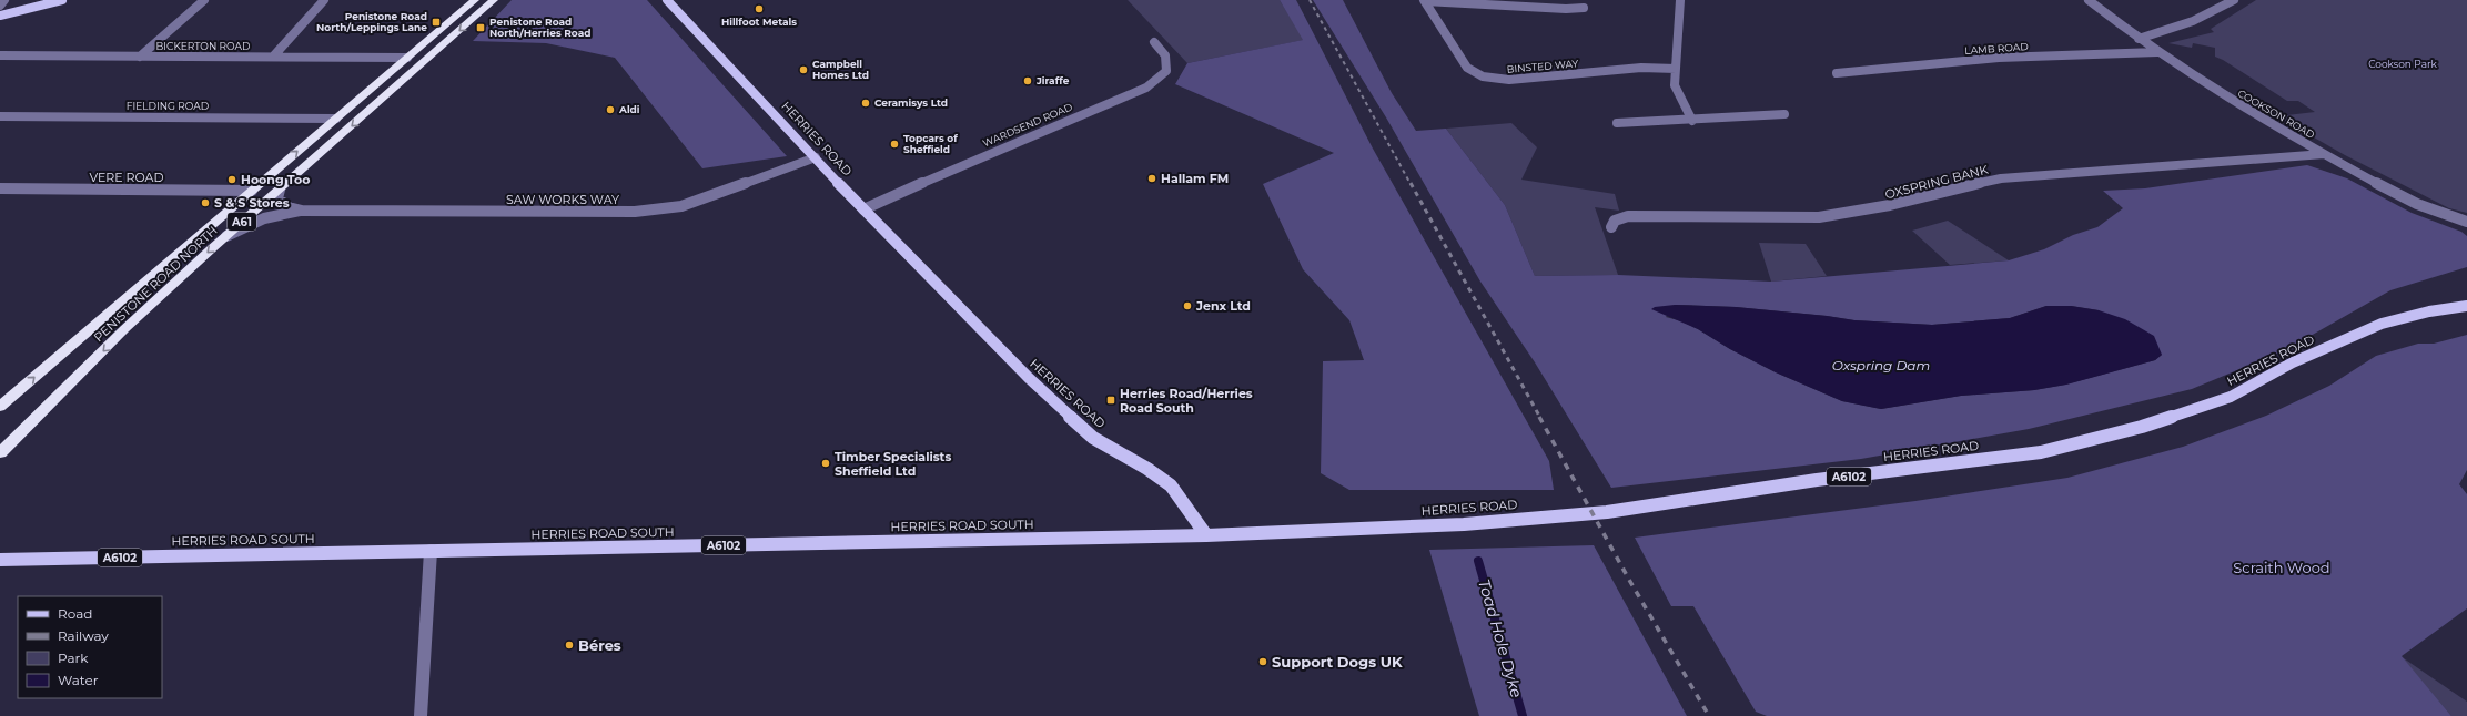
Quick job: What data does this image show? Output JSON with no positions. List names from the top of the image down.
{
  "streets": {
    "highway": ["A61", "PENISTONE ROAD NORTH"],
    "main road": ["HERRIES ROAD", "A6102", "HERRIES ROAD SOUTH"],
    "street": [
      "BICKERTON ROAD",
      "LAMB ROAD",
      "BINSTED WAY",
      "FIELDING ROAD",
      "COOKSON ROAD",
      "WARDSEND ROAD",
      "VERE ROAD",
      "OXSPRING BANK",
      "SAW WORKS WAY"
    ]
  },
  "crossings": [
    ["BICKERTON ROAD", "PENISTONE ROAD NORTH"],
    ["LAMB ROAD", "COOKSON ROAD"],
    ["FIELDING ROAD", "PENISTONE ROAD NORTH"],
    ["COOKSON ROAD", "OXSPRING BANK"],
    ["WARDSEND ROAD", "HERRIES ROAD"],
    ["HERRIES ROAD", "SAW WORKS WAY"],
    ["HERRIES ROAD", "HERRIES ROAD SOUTH"],
    ["VERE ROAD", "PENISTONE ROAD NORTH"],
    ["SAW WORKS WAY", "PENISTONE ROAD NORTH"]
  ],
  "water": ["Oxspring Dam", "Toad Hole Dyke"],
  "parks": ["Cookson Park", "Scraith Wood"],
  "places": {
    "other": [
      "Hillfoot Metals",
      "Campbell Homes Ltd",
      "Jiraffe",
      "Ceramisys Ltd",
      "Aldi",
      "Topcars of Sheffield",
      "Hallam FM",
      "Hoong Too",
      "S & S Stores",
      "Jenx Ltd",
      "Timber Specialists Sheffield Ltd",
      "Béres",
      "Support Dogs UK"
    ],
    "transit": ["Penistone Road North/Leppings Lane", "Penistone Road North/Herries Road", "Herries Road/Herries Road South"]
  },
  "legend": [
    "Road",
    "Railway",
    "Park",
    "Water"
  ]
}
